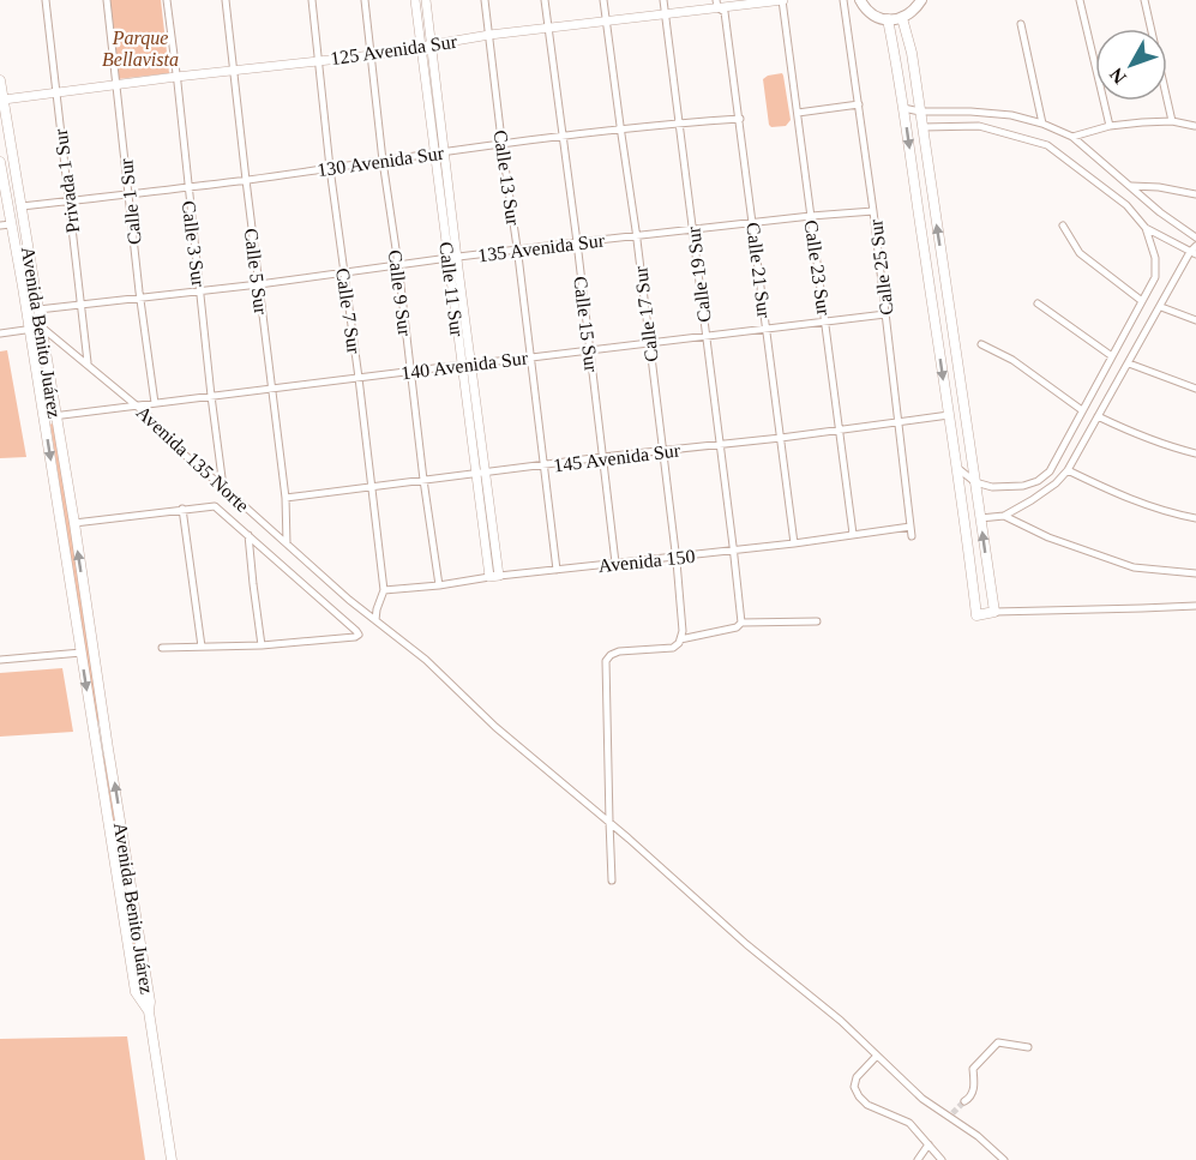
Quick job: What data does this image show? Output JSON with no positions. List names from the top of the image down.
{
  "streets": {
    "main road": ["Avenida Benito Juárez"],
    "street": [
      "125 Avenida Sur",
      "130 Avenida Sur",
      "Calle 13 Sur",
      "Privada 1 Sur",
      "Calle 1 Sur",
      "Calle 3 Sur",
      "135 Avenida Sur",
      "Calle 23 Sur",
      "Calle 25 Sur",
      "Calle 21 Sur",
      "Calle 5 Sur",
      "Calle 19 Sur",
      "Calle 11 Sur",
      "Calle 9 Sur",
      "Calle 7 Sur",
      "Calle 17 Sur",
      "Calle 15 Sur",
      "140 Avenida Sur",
      "145 Avenida Sur",
      "Avenida 135 Norte",
      "Avenida 150"
    ]
  },
  "crossings": [
    ["125 Avenida Sur", "Calle 13 Sur"],
    ["125 Avenida Sur", "Privada 1 Sur"],
    ["125 Avenida Sur", "Calle 1 Sur"],
    ["125 Avenida Sur", "Calle 3 Sur"],
    ["125 Avenida Sur", "Calle 23 Sur"],
    ["125 Avenida Sur", "Calle 21 Sur"],
    ["125 Avenida Sur", "Calle 5 Sur"],
    ["125 Avenida Sur", "Calle 19 Sur"],
    ["125 Avenida Sur", "Calle 11 Sur"],
    ["125 Avenida Sur", "Calle 9 Sur"],
    ["125 Avenida Sur", "Calle 7 Sur"],
    ["125 Avenida Sur", "Calle 17 Sur"],
    ["125 Avenida Sur", "Calle 15 Sur"],
    ["125 Avenida Sur", "Avenida Benito Juárez"],
    ["130 Avenida Sur", "Calle 13 Sur"],
    ["130 Avenida Sur", "Privada 1 Sur"],
    ["130 Avenida Sur", "Calle 1 Sur"],
    ["130 Avenida Sur", "Calle 3 Sur"],
    ["130 Avenida Sur", "Calle 21 Sur"],
    ["130 Avenida Sur", "Calle 5 Sur"],
    ["130 Avenida Sur", "Calle 19 Sur"],
    ["130 Avenida Sur", "Calle 11 Sur"],
    ["130 Avenida Sur", "Calle 9 Sur"],
    ["130 Avenida Sur", "Calle 7 Sur"],
    ["130 Avenida Sur", "Calle 17 Sur"],
    ["130 Avenida Sur", "Calle 15 Sur"],
    ["130 Avenida Sur", "Avenida Benito Juárez"],
    ["Calle 13 Sur", "135 Avenida Sur"],
    ["Calle 13 Sur", "140 Avenida Sur"],
    ["Calle 13 Sur", "145 Avenida Sur"],
    ["Calle 13 Sur", "Avenida 150"],
    ["Privada 1 Sur", "135 Avenida Sur"],
    ["Privada 1 Sur", "Avenida 135 Norte"],
    ["Calle 1 Sur", "135 Avenida Sur"],
    ["Calle 1 Sur", "140 Avenida Sur"],
    ["Calle 3 Sur", "135 Avenida Sur"],
    ["Calle 3 Sur", "140 Avenida Sur"],
    ["Calle 3 Sur", "Avenida 135 Norte"],
    ["135 Avenida Sur", "Calle 23 Sur"],
    ["135 Avenida Sur", "Calle 25 Sur"],
    ["135 Avenida Sur", "Calle 21 Sur"],
    ["135 Avenida Sur", "Calle 5 Sur"],
    ["135 Avenida Sur", "Calle 19 Sur"],
    ["135 Avenida Sur", "Calle 11 Sur"],
    ["135 Avenida Sur", "Calle 9 Sur"],
    ["135 Avenida Sur", "Calle 7 Sur"],
    ["135 Avenida Sur", "Calle 17 Sur"],
    ["135 Avenida Sur", "Calle 15 Sur"],
    ["135 Avenida Sur", "Avenida Benito Juárez"],
    ["Calle 23 Sur", "140 Avenida Sur"],
    ["Calle 23 Sur", "145 Avenida Sur"],
    ["Calle 23 Sur", "Avenida 150"],
    ["Calle 25 Sur", "140 Avenida Sur"],
    ["Calle 25 Sur", "145 Avenida Sur"],
    ["Calle 25 Sur", "Avenida 150"],
    ["Calle 21 Sur", "140 Avenida Sur"],
    ["Calle 21 Sur", "145 Avenida Sur"],
    ["Calle 21 Sur", "Avenida 150"],
    ["Calle 5 Sur", "140 Avenida Sur"],
    ["Calle 5 Sur", "145 Avenida Sur"],
    ["Calle 5 Sur", "Avenida 135 Norte"],
    ["Calle 19 Sur", "140 Avenida Sur"],
    ["Calle 19 Sur", "145 Avenida Sur"],
    ["Calle 19 Sur", "Avenida 150"],
    ["Calle 11 Sur", "140 Avenida Sur"],
    ["Calle 11 Sur", "145 Avenida Sur"],
    ["Calle 11 Sur", "Avenida 150"],
    ["Calle 9 Sur", "140 Avenida Sur"],
    ["Calle 9 Sur", "145 Avenida Sur"],
    ["Calle 9 Sur", "Avenida 150"],
    ["Calle 7 Sur", "140 Avenida Sur"],
    ["Calle 7 Sur", "145 Avenida Sur"],
    ["Calle 7 Sur", "Avenida 135 Norte"],
    ["Calle 7 Sur", "Avenida 150"],
    ["Calle 17 Sur", "140 Avenida Sur"],
    ["Calle 17 Sur", "145 Avenida Sur"],
    ["Calle 17 Sur", "Avenida 150"],
    ["Calle 15 Sur", "140 Avenida Sur"],
    ["Calle 15 Sur", "145 Avenida Sur"],
    ["Calle 15 Sur", "Avenida 150"],
    ["Avenida Benito Juárez", "140 Avenida Sur"],
    ["Avenida Benito Juárez", "Avenida 135 Norte"],
    ["140 Avenida Sur", "Avenida 135 Norte"]
  ],
  "parks": ["Parque Bellavista"],
  "north": "bottom left"
}
